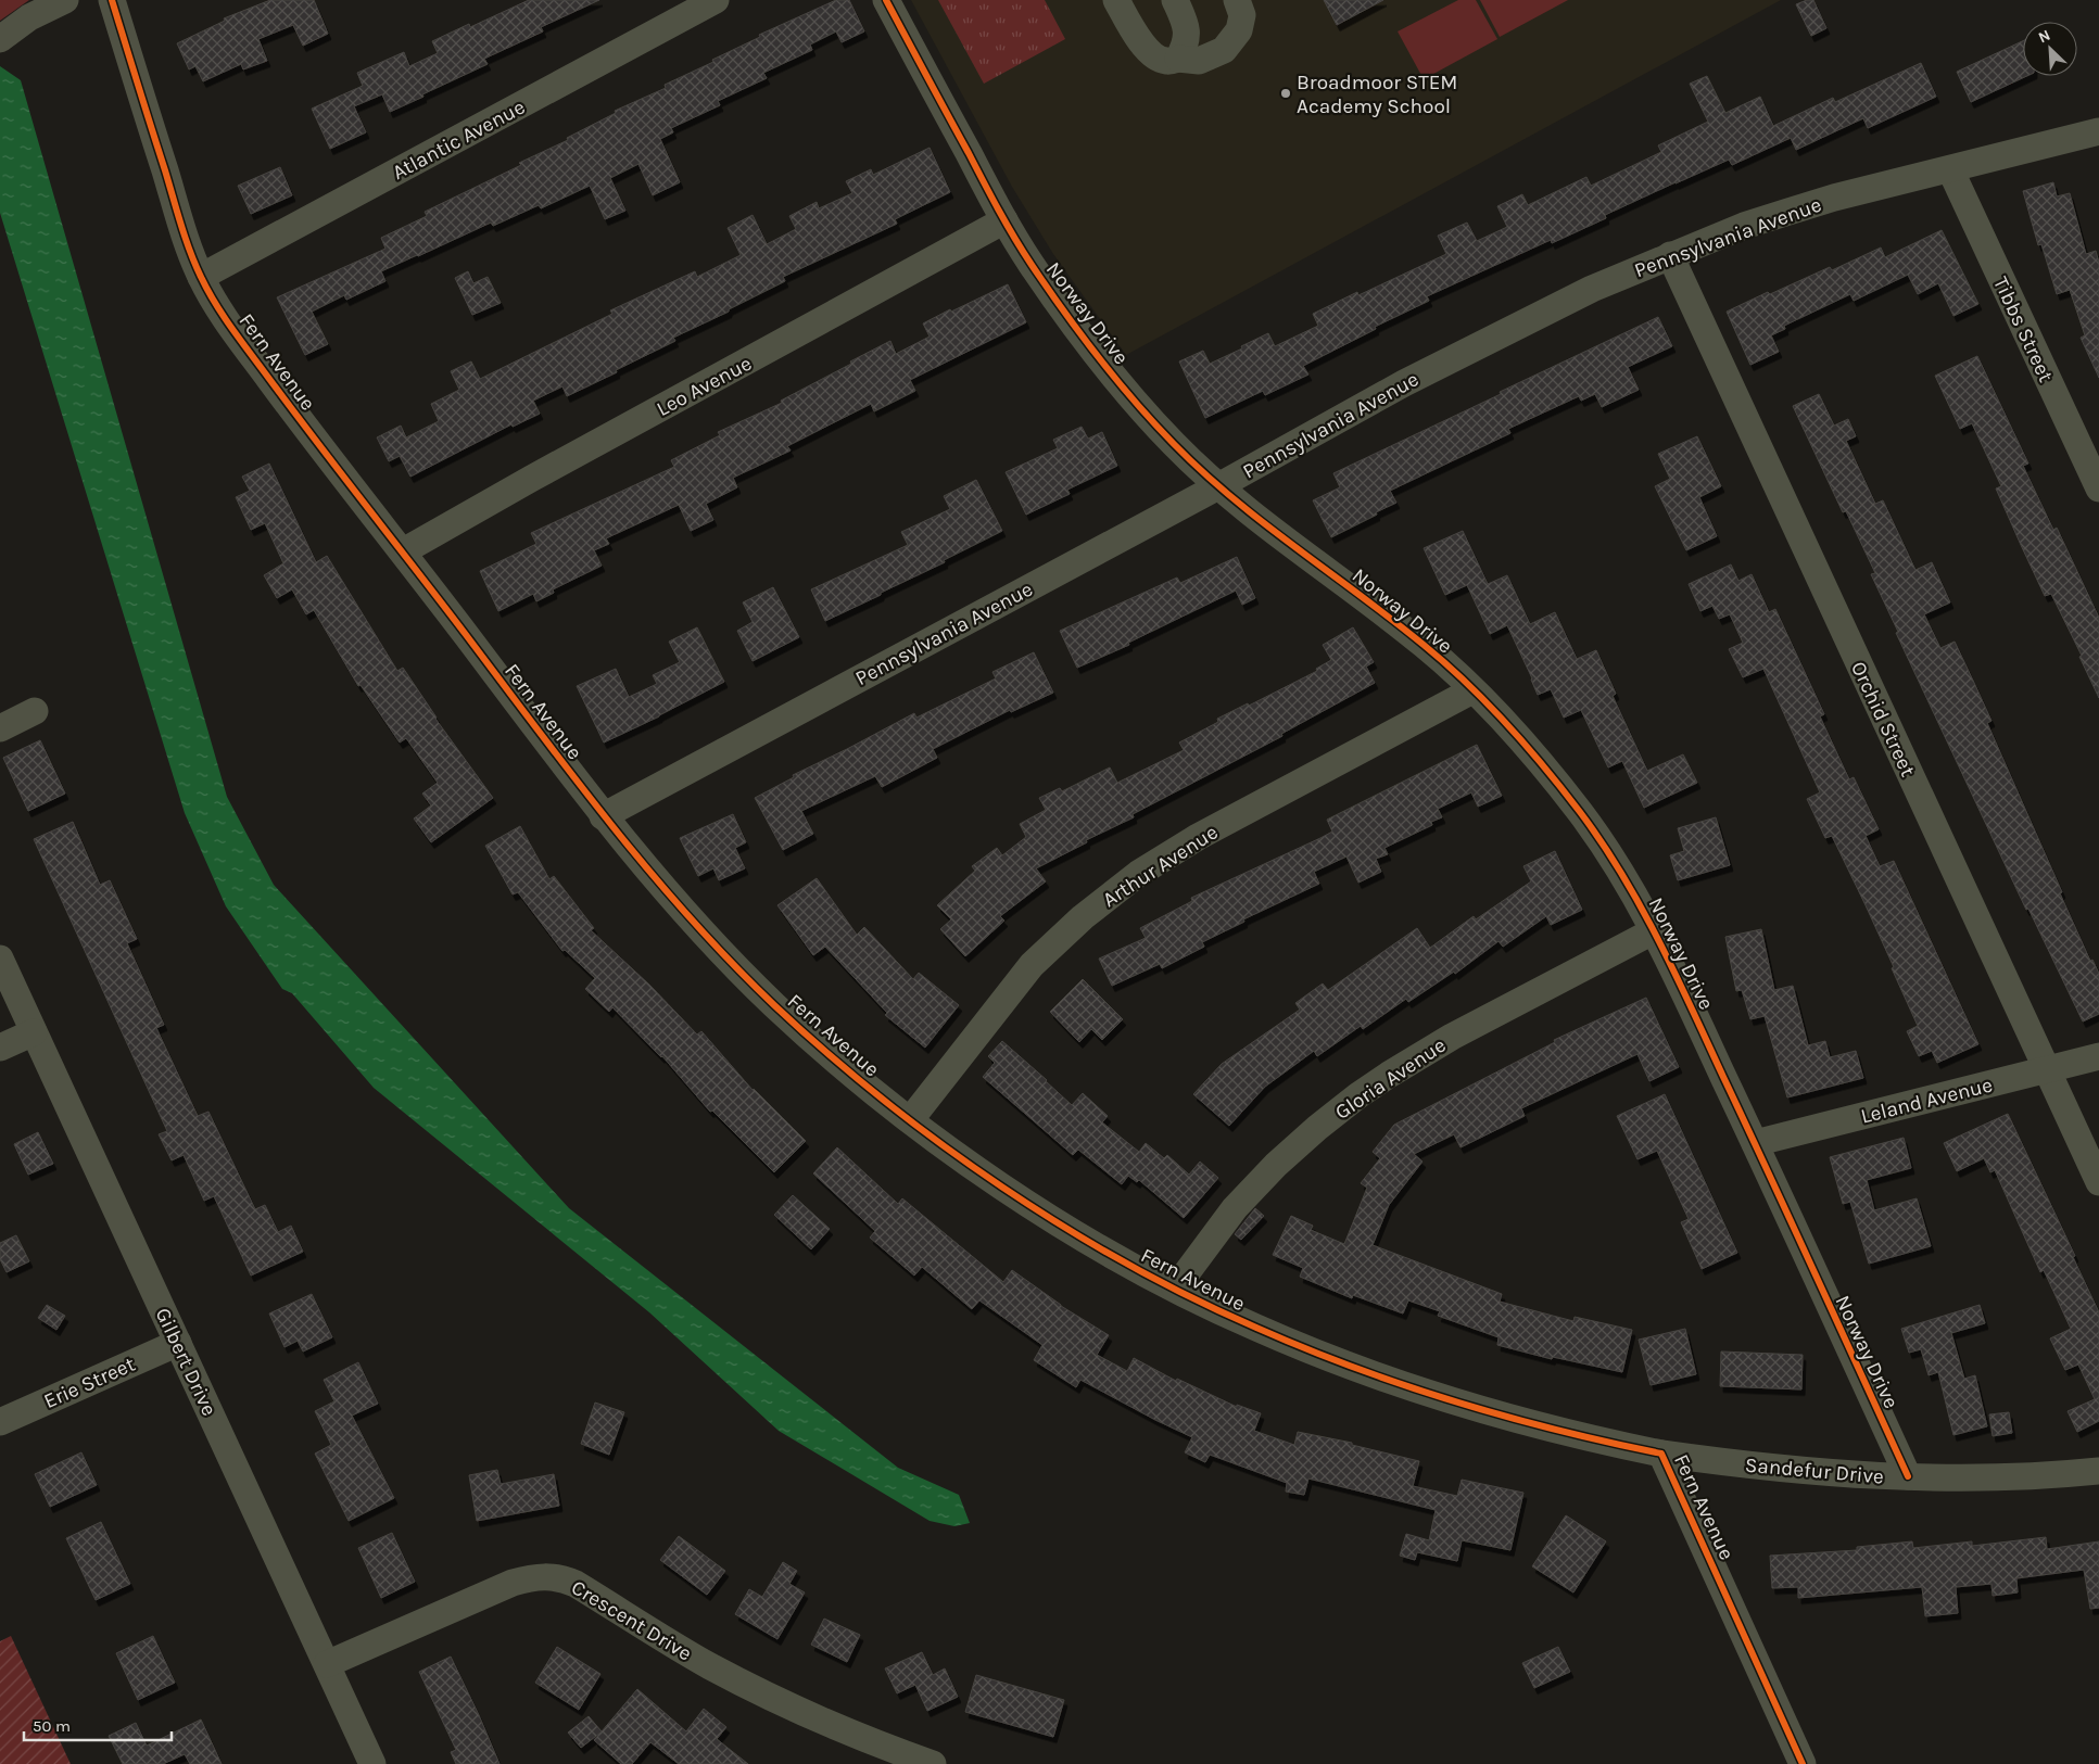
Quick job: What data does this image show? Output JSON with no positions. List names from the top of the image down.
{
  "streets": {
    "street": [
      "Atlantic Avenue",
      "Pennsylvania Avenue",
      "Norway Drive",
      "Tibbs Street",
      "Fern Avenue",
      "Leo Avenue",
      "Orchid Street",
      "Arthur Avenue",
      "Gloria Avenue",
      "Leland Avenue",
      "Gilbert Drive",
      "Erie Street",
      "Sandefur Drive",
      "Crescent Drive"
    ]
  },
  "crossings": [
    ["Atlantic Avenue", "Fern Avenue"],
    ["Pennsylvania Avenue", "Norway Drive"],
    ["Pennsylvania Avenue", "Tibbs Street"],
    ["Pennsylvania Avenue", "Fern Avenue"],
    ["Pennsylvania Avenue", "Orchid Street"],
    ["Norway Drive", "Leo Avenue"],
    ["Norway Drive", "Arthur Avenue"],
    ["Norway Drive", "Gloria Avenue"],
    ["Norway Drive", "Leland Avenue"],
    ["Norway Drive", "Sandefur Drive"],
    ["Fern Avenue", "Leo Avenue"],
    ["Fern Avenue", "Arthur Avenue"],
    ["Fern Avenue", "Gloria Avenue"],
    ["Fern Avenue", "Sandefur Drive"],
    ["Orchid Street", "Leland Avenue"],
    ["Gilbert Drive", "Erie Street"],
    ["Gilbert Drive", "Crescent Drive"]
  ],
  "places": ["Broadmoor STEM Academy School"],
  "scale_bar": "50 m",
  "north": "top left"
}
